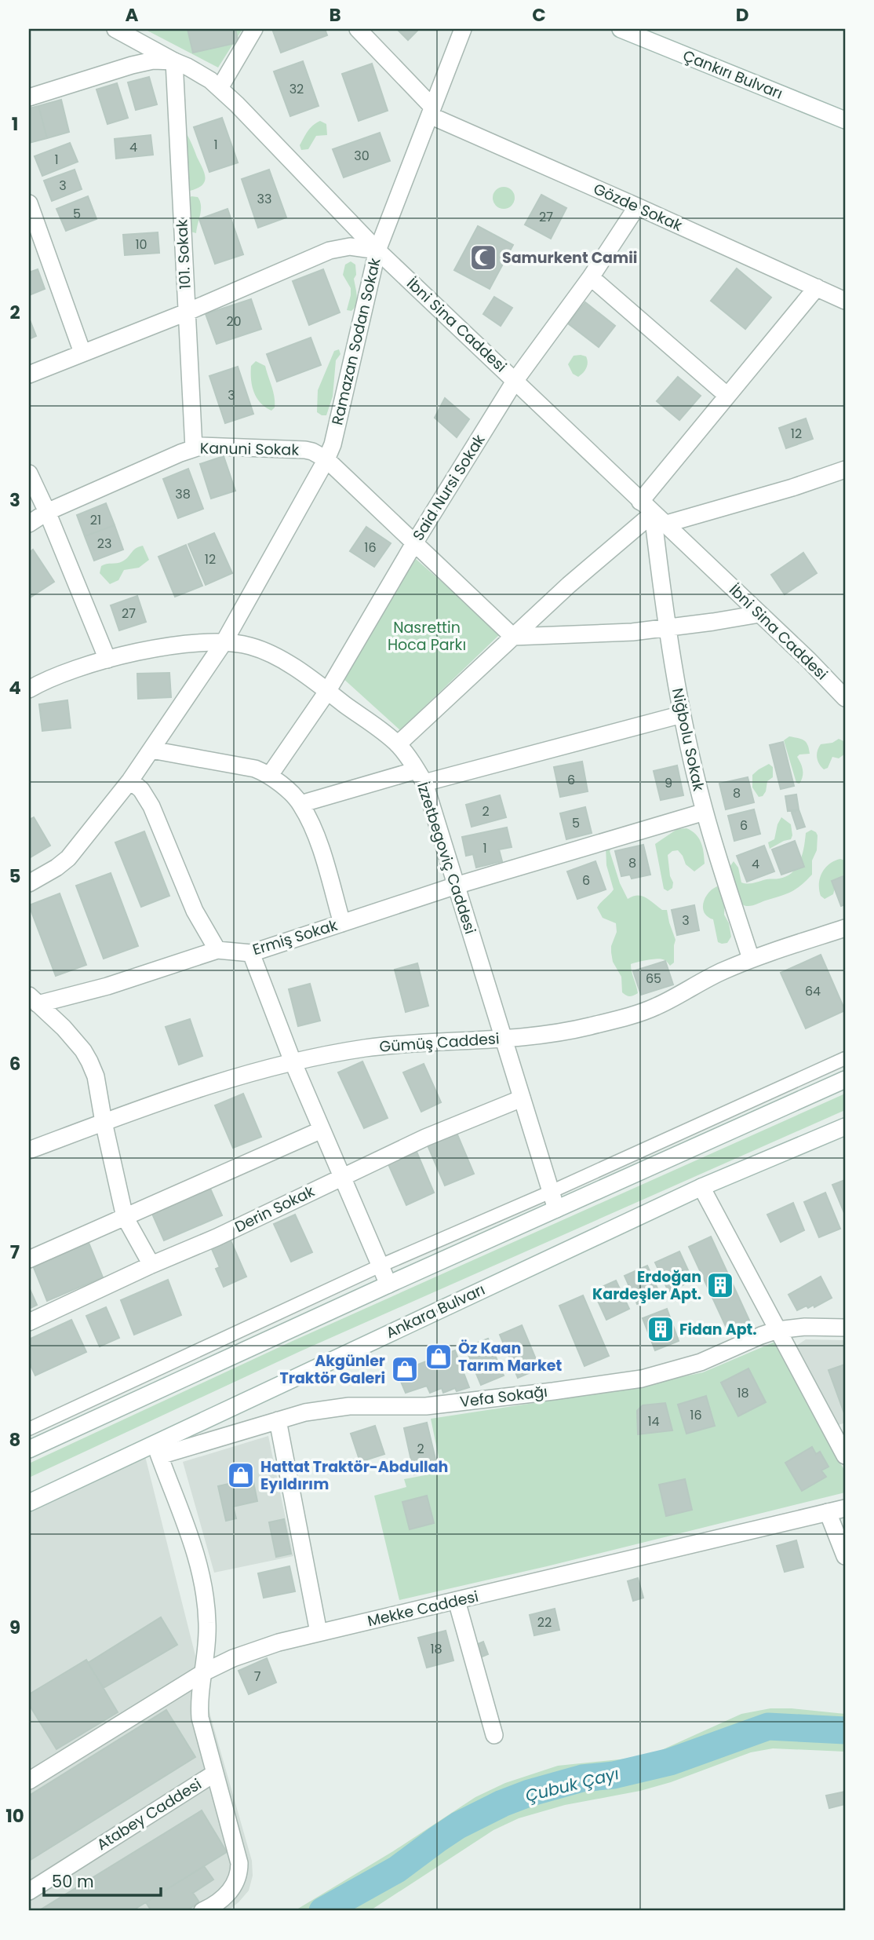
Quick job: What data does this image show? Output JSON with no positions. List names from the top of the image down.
{
  "streets": {
    "street": [
      "Çankırı Bulvarı",
      "Gözde Sokak",
      "101. Sokak",
      "İbni Sina Caddesi",
      "Ramazan Sodan Sokak",
      "Kanuni Sokak",
      "Said Nursi Sokak",
      "Niğbolu Sokak",
      "İzzetbegoviç Caddesi",
      "Ermiş Sokak",
      "Gümüş Caddesi",
      "Derin Sokak",
      "Ankara Bulvarı",
      "Vefa Sokağı",
      "Mekke Caddesi",
      "Atabey Caddesi"
    ]
  },
  "crossings": [
    ["Gözde Sokak", "Ramazan Sodan Sokak"],
    ["Gözde Sokak", "Said Nursi Sokak"],
    ["101. Sokak", "İbni Sina Caddesi"],
    ["101. Sokak", "Kanuni Sokak"],
    ["İbni Sina Caddesi", "Ramazan Sodan Sokak"],
    ["İbni Sina Caddesi", "Said Nursi Sokak"],
    ["İbni Sina Caddesi", "Niğbolu Sokak"],
    ["Ramazan Sodan Sokak", "Kanuni Sokak"],
    ["Ramazan Sodan Sokak", "İzzetbegoviç Caddesi"],
    ["Kanuni Sokak", "Said Nursi Sokak"],
    ["Said Nursi Sokak", "İzzetbegoviç Caddesi"],
    ["Niğbolu Sokak", "Ermiş Sokak"],
    ["Niğbolu Sokak", "Gümüş Caddesi"],
    ["İzzetbegoviç Caddesi", "Ermiş Sokak"],
    ["İzzetbegoviç Caddesi", "Gümüş Caddesi"],
    ["İzzetbegoviç Caddesi", "Derin Sokak"],
    ["Ankara Bulvarı", "Vefa Sokağı"]
  ],
  "water": ["Çubuk Çayı"],
  "parks": ["Nasrettin Hoca Parkı"],
  "places": {
    "mosque": ["Samurkent Camii"],
    "building": ["Erdoğan Kardeşler Apt.", "Fidan Apt."],
    "shop": ["Öz Kaan Tarım Market", "Akgünler Traktör Galeri", "Hattat Traktör-Abdullah Eyıldırım"]
  },
  "house_numbers": [
    "32",
    "1",
    "4",
    "30",
    "1",
    "3",
    "33",
    "5",
    "27",
    "10",
    "20",
    "3",
    "12",
    "38",
    "21",
    "23",
    "16",
    "12",
    "27",
    "6",
    "9",
    "8",
    "2",
    "5",
    "6",
    "1",
    "8",
    "4",
    "6",
    "3",
    "65",
    "64",
    "18",
    "16",
    "14",
    "2",
    "22",
    "18",
    "7"
  ],
  "scale_bar": "50 m",
  "grid": {
    "columns": [
      "A",
      "B",
      "C",
      "D"
    ],
    "rows": [
      "1",
      "2",
      "3",
      "4",
      "5",
      "6",
      "7",
      "8",
      "9",
      "10"
    ]
  }
}
